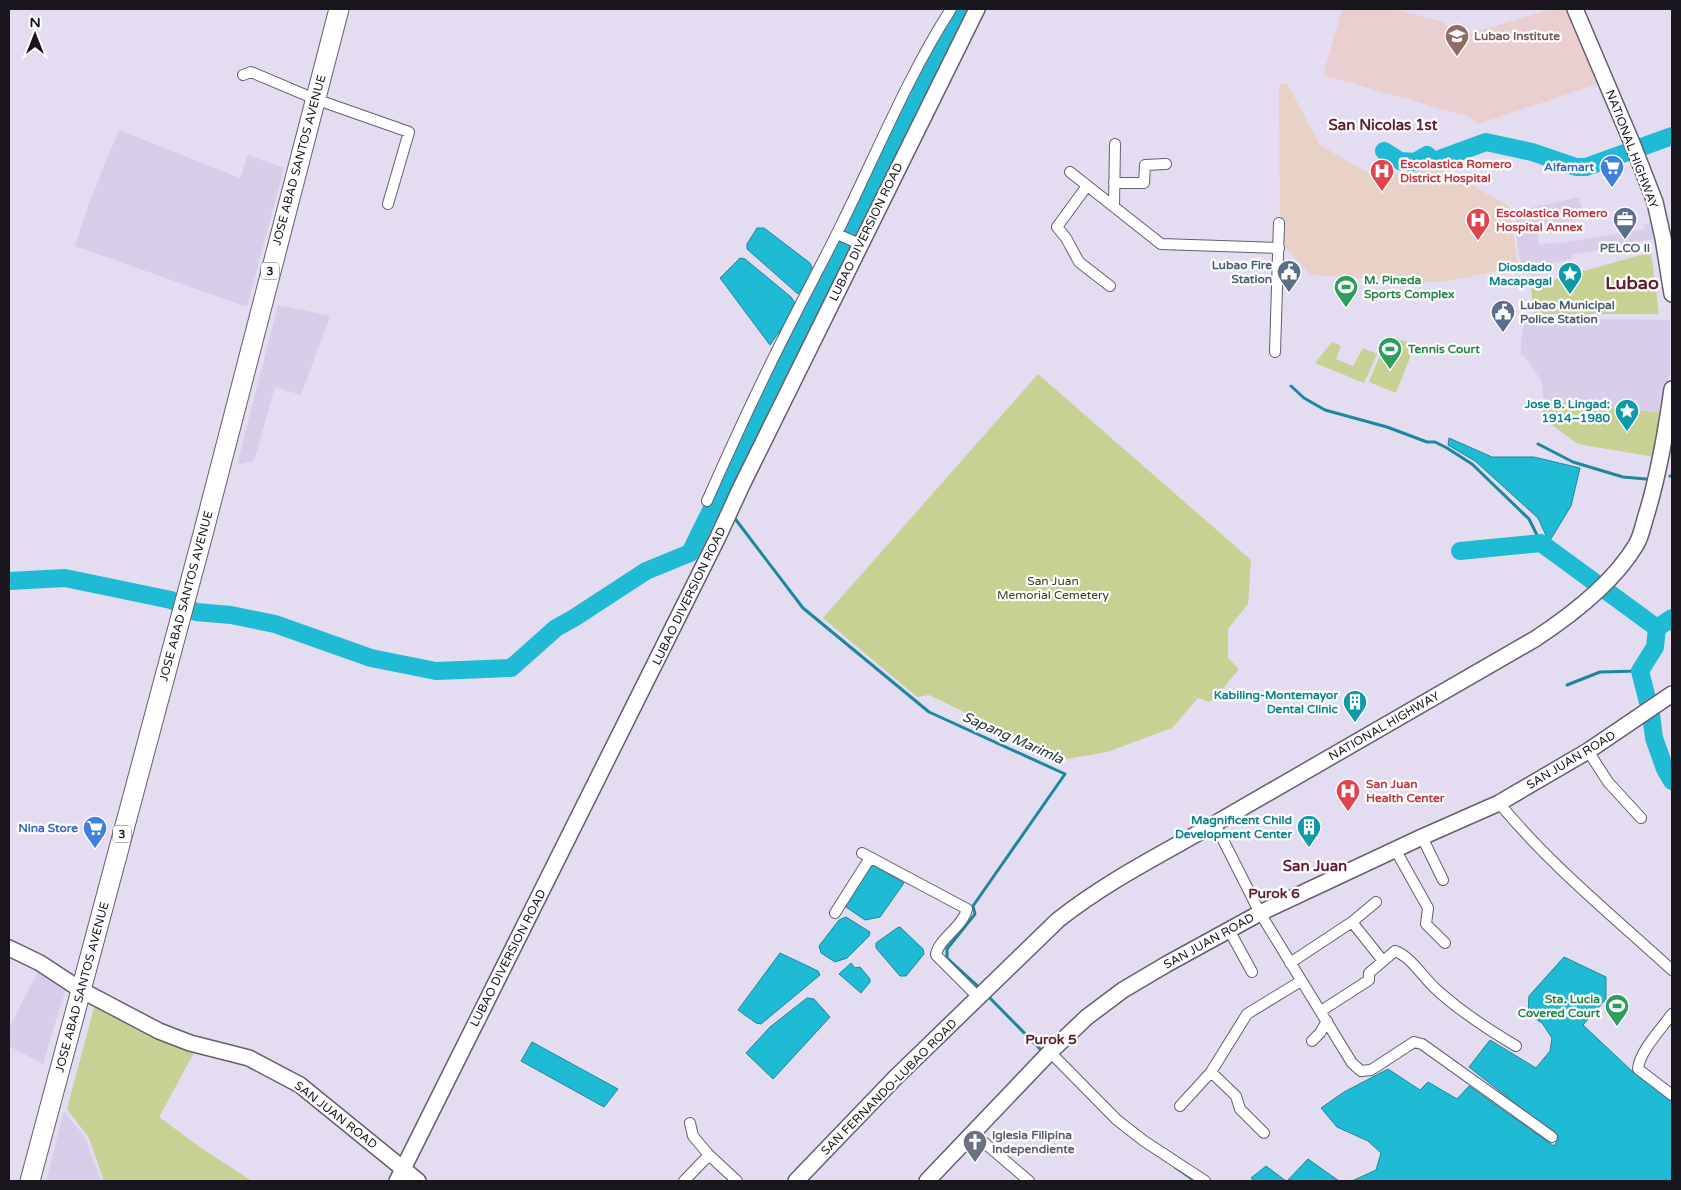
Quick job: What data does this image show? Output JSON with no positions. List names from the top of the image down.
{
  "streets": {
    "highway": ["JOSE ABAD SANTOS AVENUE", "3"],
    "street": [
      "NATIONAL HIGHWAY",
      "LUBAO DIVERSION ROAD",
      "SAN JUAN ROAD",
      "SAN FERNANDO-LUBAO ROAD"
    ]
  },
  "crossings": [
    ["NATIONAL HIGHWAY", "SAN FERNANDO-LUBAO ROAD"],
    ["JOSE ABAD SANTOS AVENUE", "SAN JUAN ROAD"],
    ["LUBAO DIVERSION ROAD", "SAN JUAN ROAD"]
  ],
  "districts": [
    "San Nicolas 1st",
    "Lubao",
    "San Juan",
    "Purok 6",
    "Purok 5"
  ],
  "water": ["Sapang Marimla"],
  "parks": ["San Juan Memorial Cemetery"],
  "places": {
    "school or university": ["Lubao Institute"],
    "supermarket": ["Alfamart", "Nina Store"],
    "hospital": ["Escolastica Romero District Hospital", "Escolastica Romero Hospital Annex", "San Juan Health Center"],
    "office": ["PELCO II"],
    "public building": ["Lubao Fire Station", "Lubao Municipal Police Station"],
    "place": ["Diosdado Macapagal", "Jose B. Lingad: 1914–1980"],
    "sports": ["M. Pineda Sports Complex", "Tennis Court", "Sta. Lucia Covered Court"],
    "building": ["Kabiling-Montemayor Dental Clinic", "Magnificent Child Development Center"],
    "church": ["Iglesia Filipina Independiente"]
  },
  "north": "top"
}
